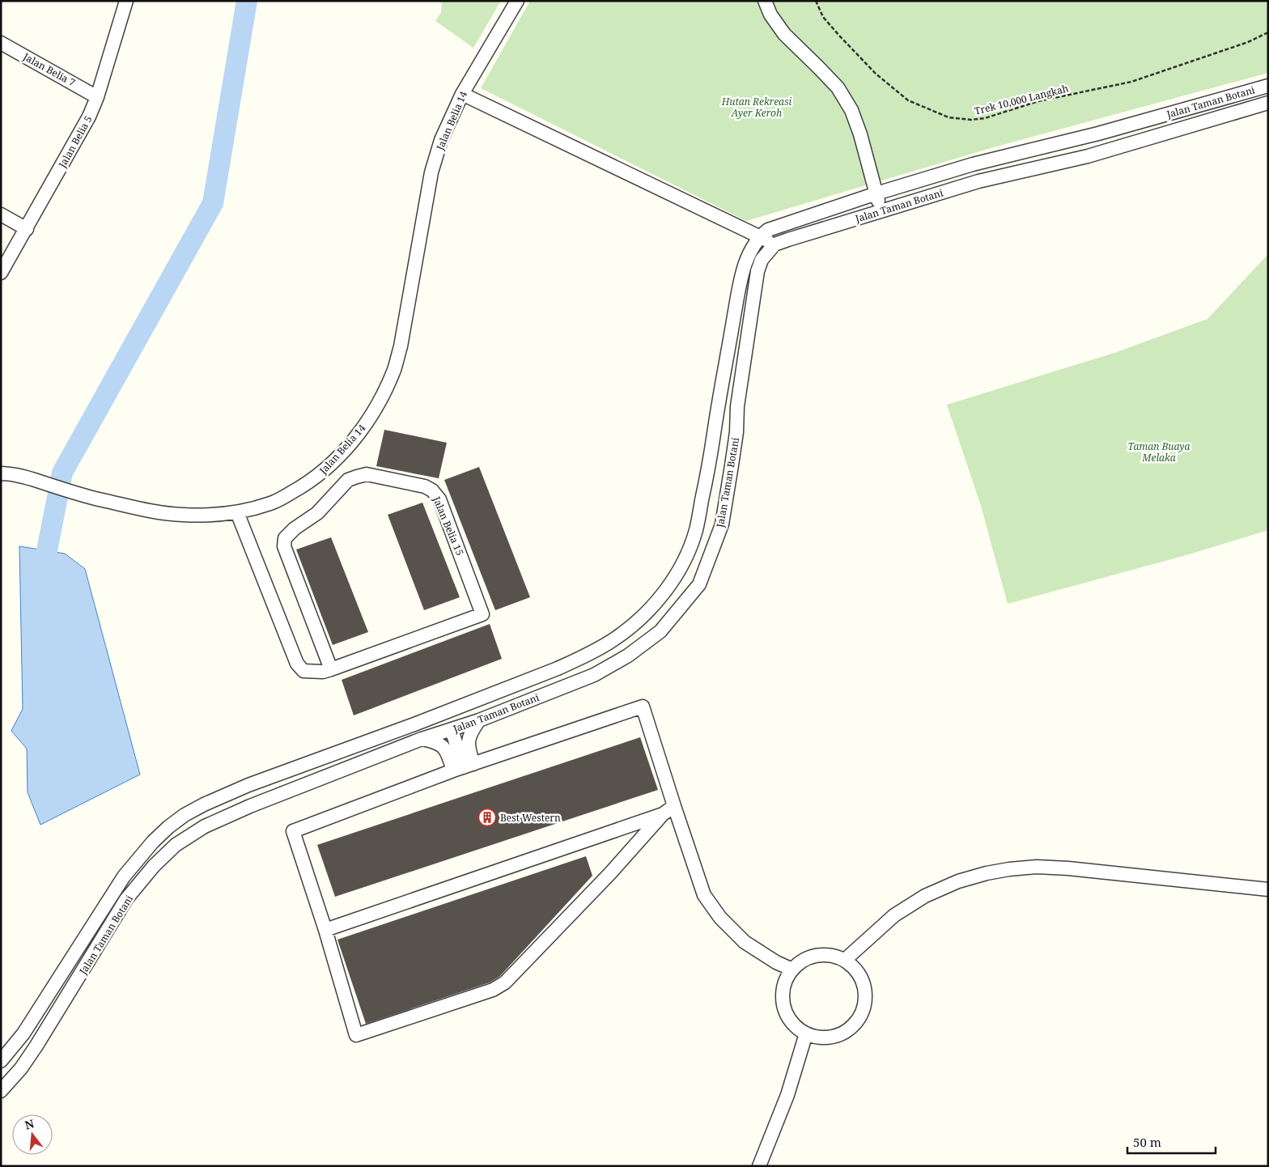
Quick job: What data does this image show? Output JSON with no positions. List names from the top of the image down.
{
  "streets": {
    "street": [
      "Jalan Belia 7",
      "Jalan Taman Botani",
      "Jalan Belia 14",
      "Jalan Belia 5",
      "Jalan Belia 15"
    ],
    "path": ["Trek 10,000 Langkah"]
  },
  "crossings": [
    ["Jalan Belia 7", "Jalan Belia 5"],
    ["Jalan Belia 14", "Jalan Belia 15"]
  ],
  "parks": ["Hutan Rekreasi Ayer Keroh", "Taman Buaya Melaka"],
  "places": {
    "building": ["Best Western"]
  },
  "scale_bar": "50 m",
  "north": "top"
}
